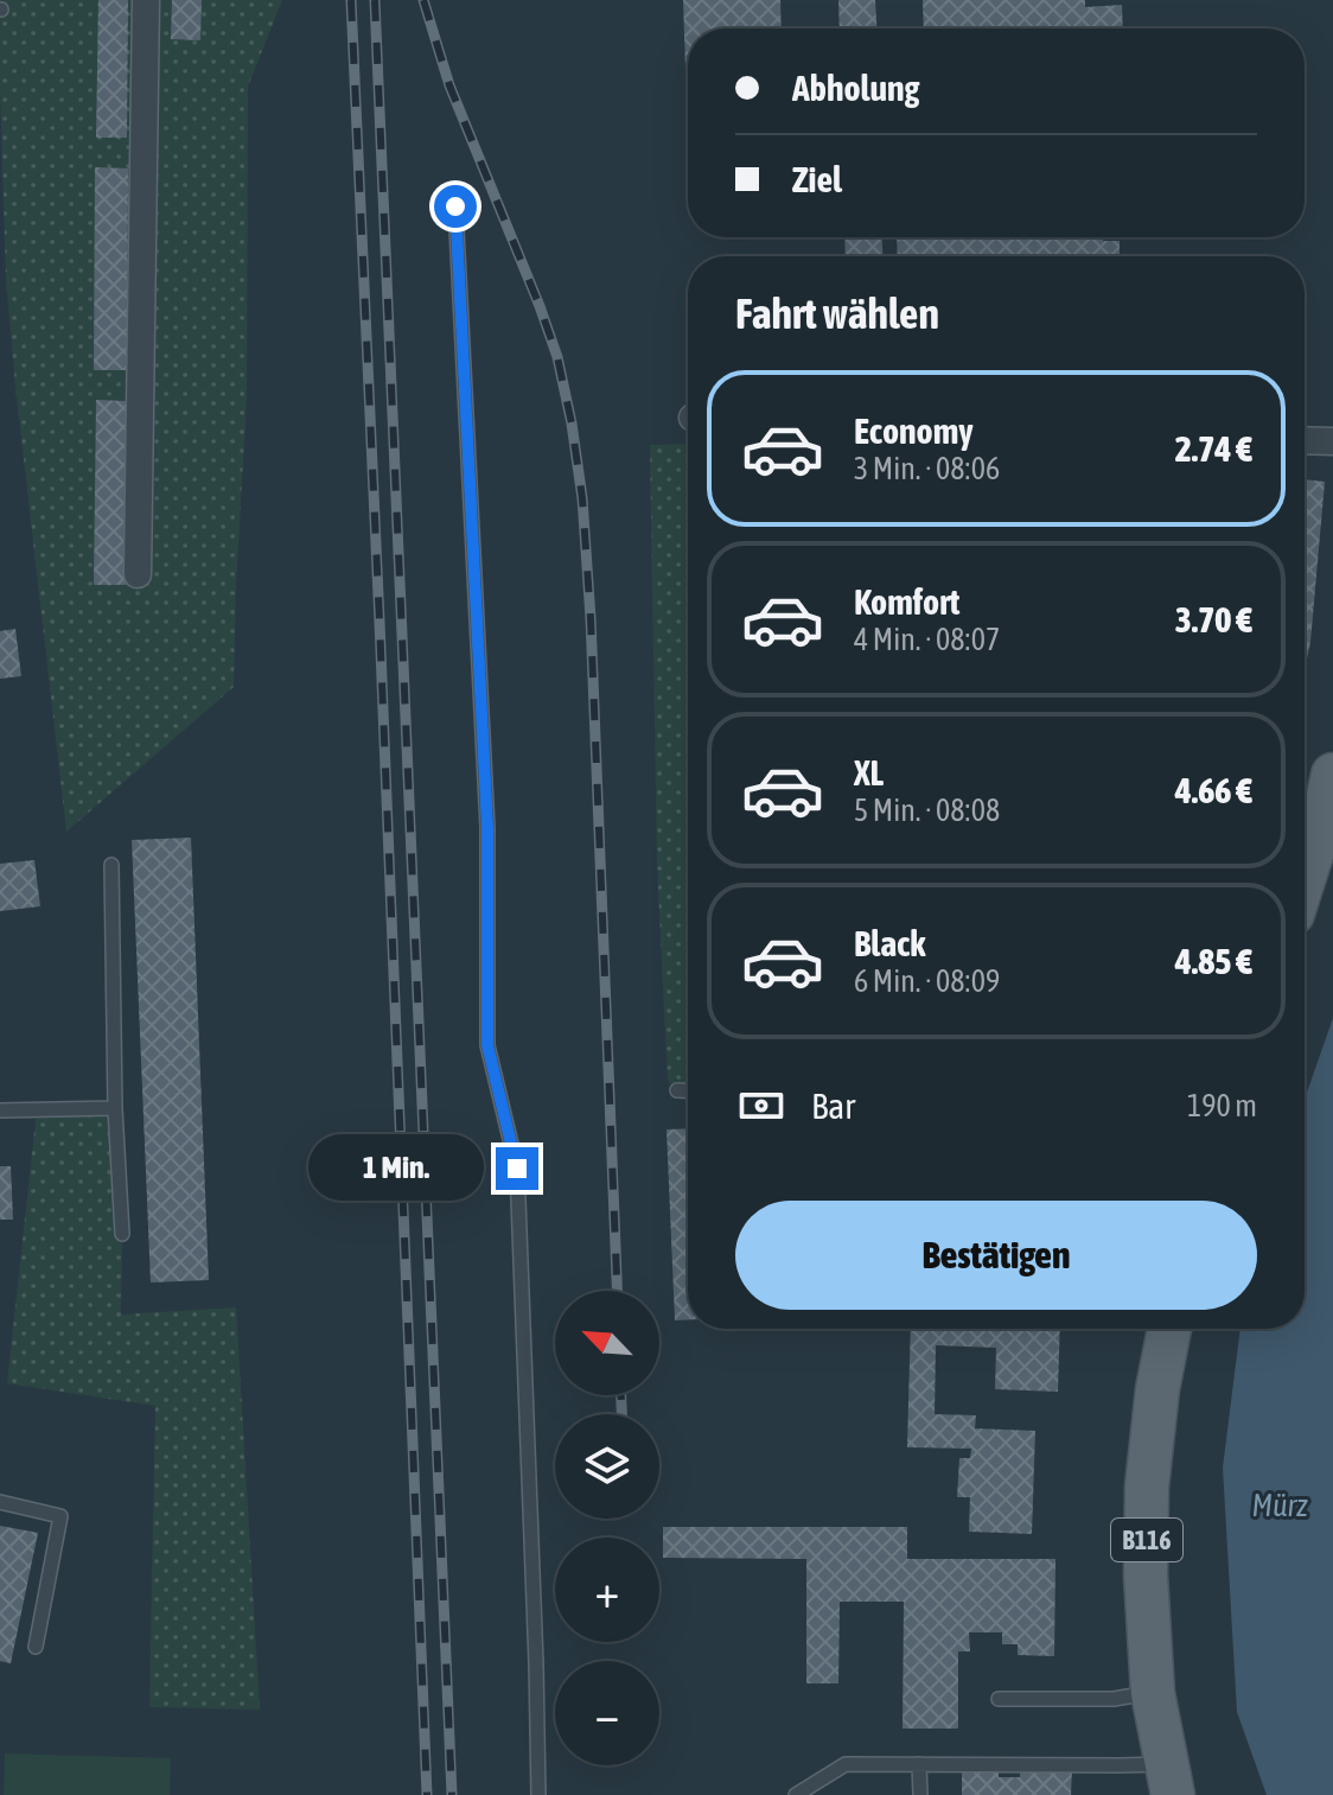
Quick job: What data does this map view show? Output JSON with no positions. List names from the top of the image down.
{
  "streets": {
    "main road": ["B116"]
  },
  "water": ["Mürz"],
  "north": "top left",
  "page": {
    "banner": ["Abholung", "Ziel"],
    "heading": "Fahrt wählen",
    "list": [
      {
        "name": "Economy",
        "note": "3 Min. · 08:06",
        "value": "2.74 €"
      },
      {
        "name": "Komfort",
        "note": "4 Min. · 08:07",
        "value": "3.70 €"
      },
      {
        "name": "XL",
        "note": "5 Min. · 08:08",
        "value": "4.66 €"
      },
      {
        "name": "Black",
        "note": "6 Min. · 08:09",
        "value": "4.85 €"
      }
    ],
    "pay": ["Bar", "190 m"],
    "bubble": "1 Min.",
    "buttons": "Bestätigen",
    "map_buttons": ["+", "−"]
  }
}
